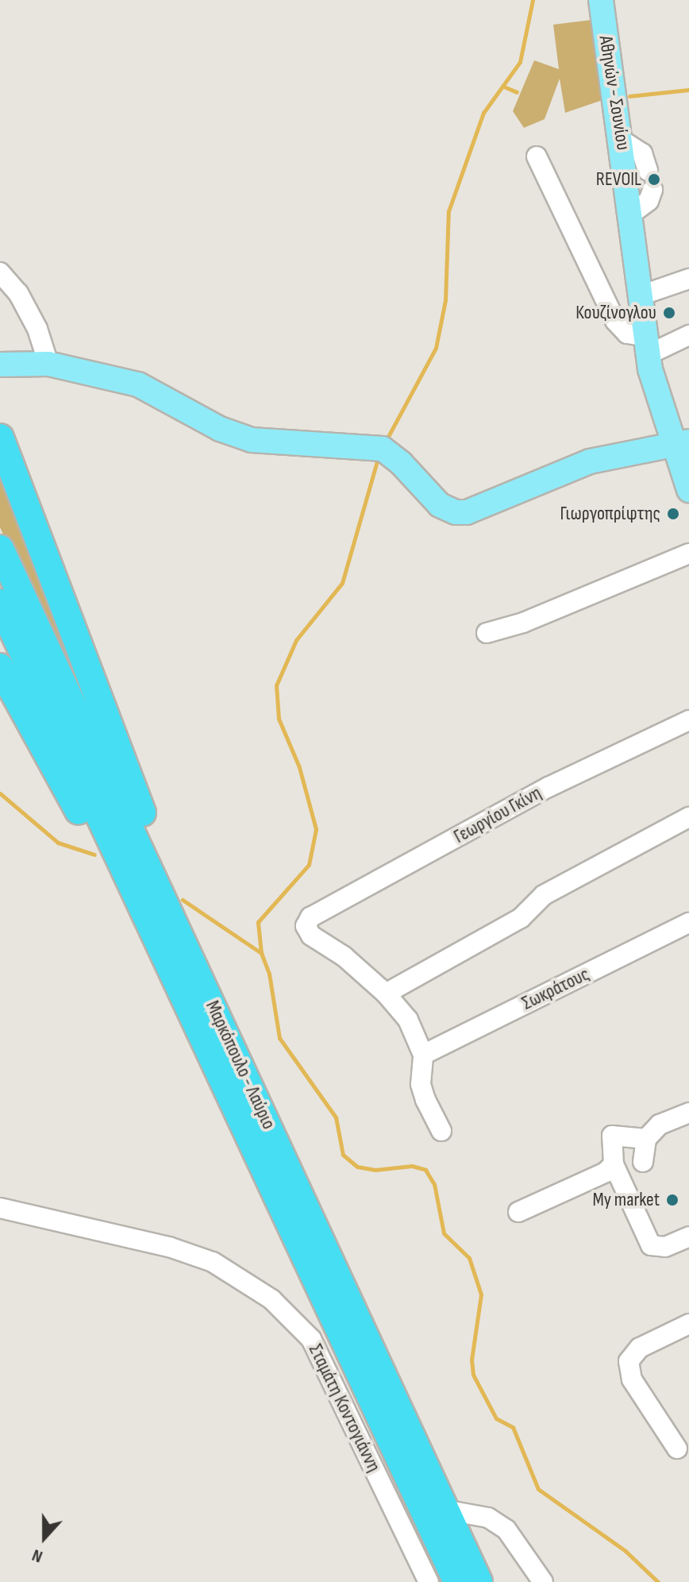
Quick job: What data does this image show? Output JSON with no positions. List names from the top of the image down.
{
  "streets": {
    "highway": ["Μαρκόπουλο - Λαύριο"],
    "main road": ["Αθηνών - Σουνίου"],
    "street": ["Γεωργίου Γκίνη", "Σωκράτους", "Σταμάτη Κοντογιάννη"]
  },
  "places": [
    "REVOIL",
    "Κουζίνογλου",
    "Γιωργοπρίφτης",
    "My market"
  ],
  "north": "bottom"
}
